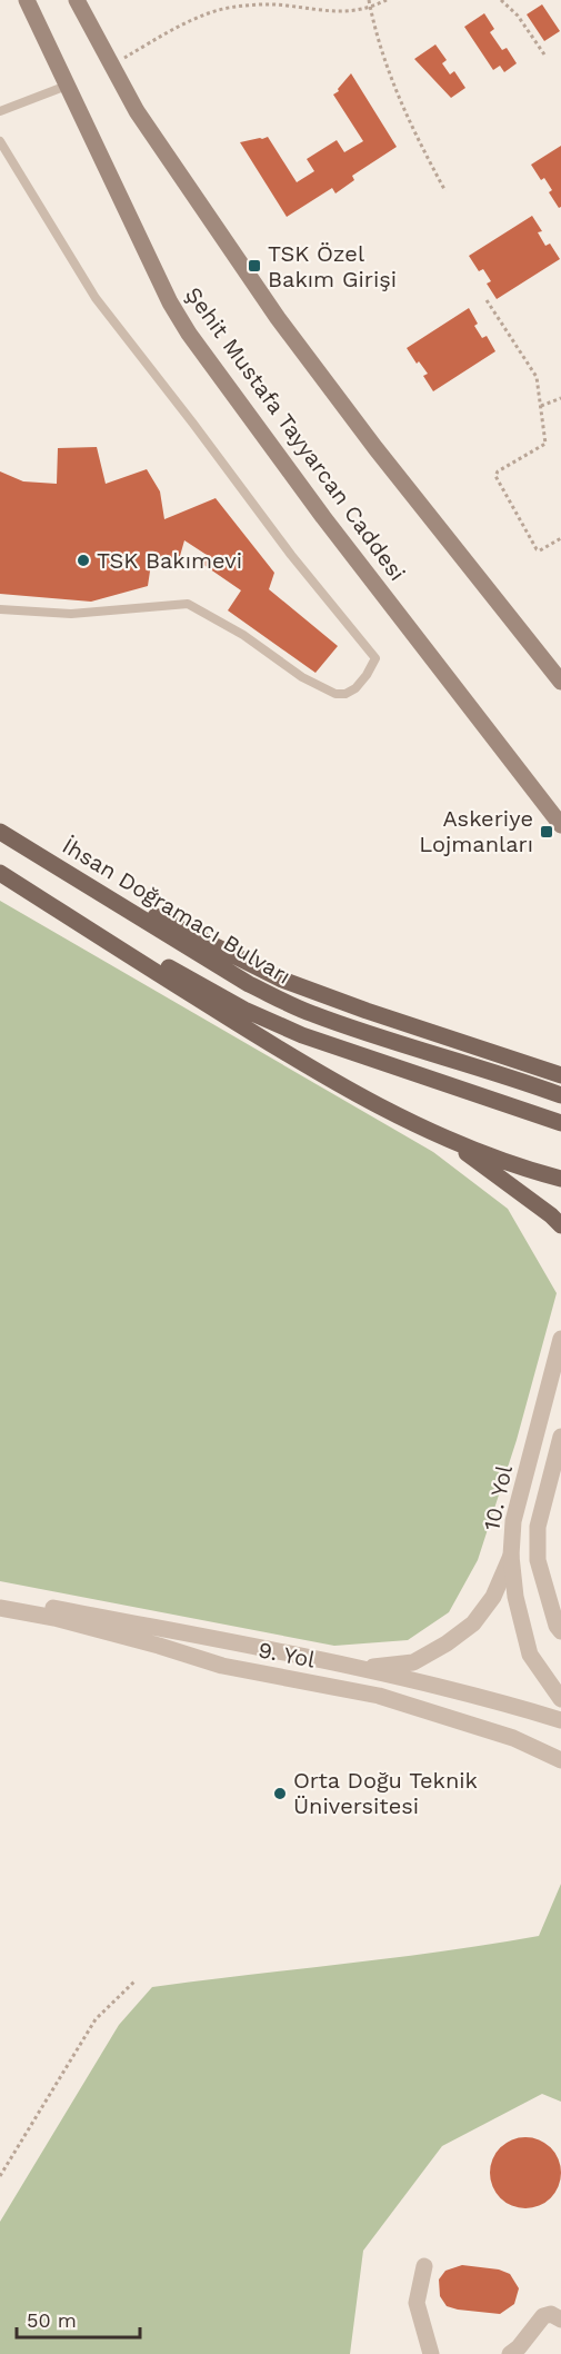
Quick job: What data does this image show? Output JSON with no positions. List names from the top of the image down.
{
  "streets": {
    "main road": ["Şehit Mustafa Tayyarcan Caddesi", "İhsan Doğramacı Bulvarı"],
    "street": ["10. Yol", "9. Yol"]
  },
  "crossings": [
    ["10. Yol", "9. Yol"]
  ],
  "places": {
    "transit": ["TSK Özel Bakım Girişi", "Askeriye Lojmanları"],
    "other": ["TSK Bakımevi", "Orta Doğu Teknik Üniversitesi"]
  },
  "scale_bar": "50 m"
}
